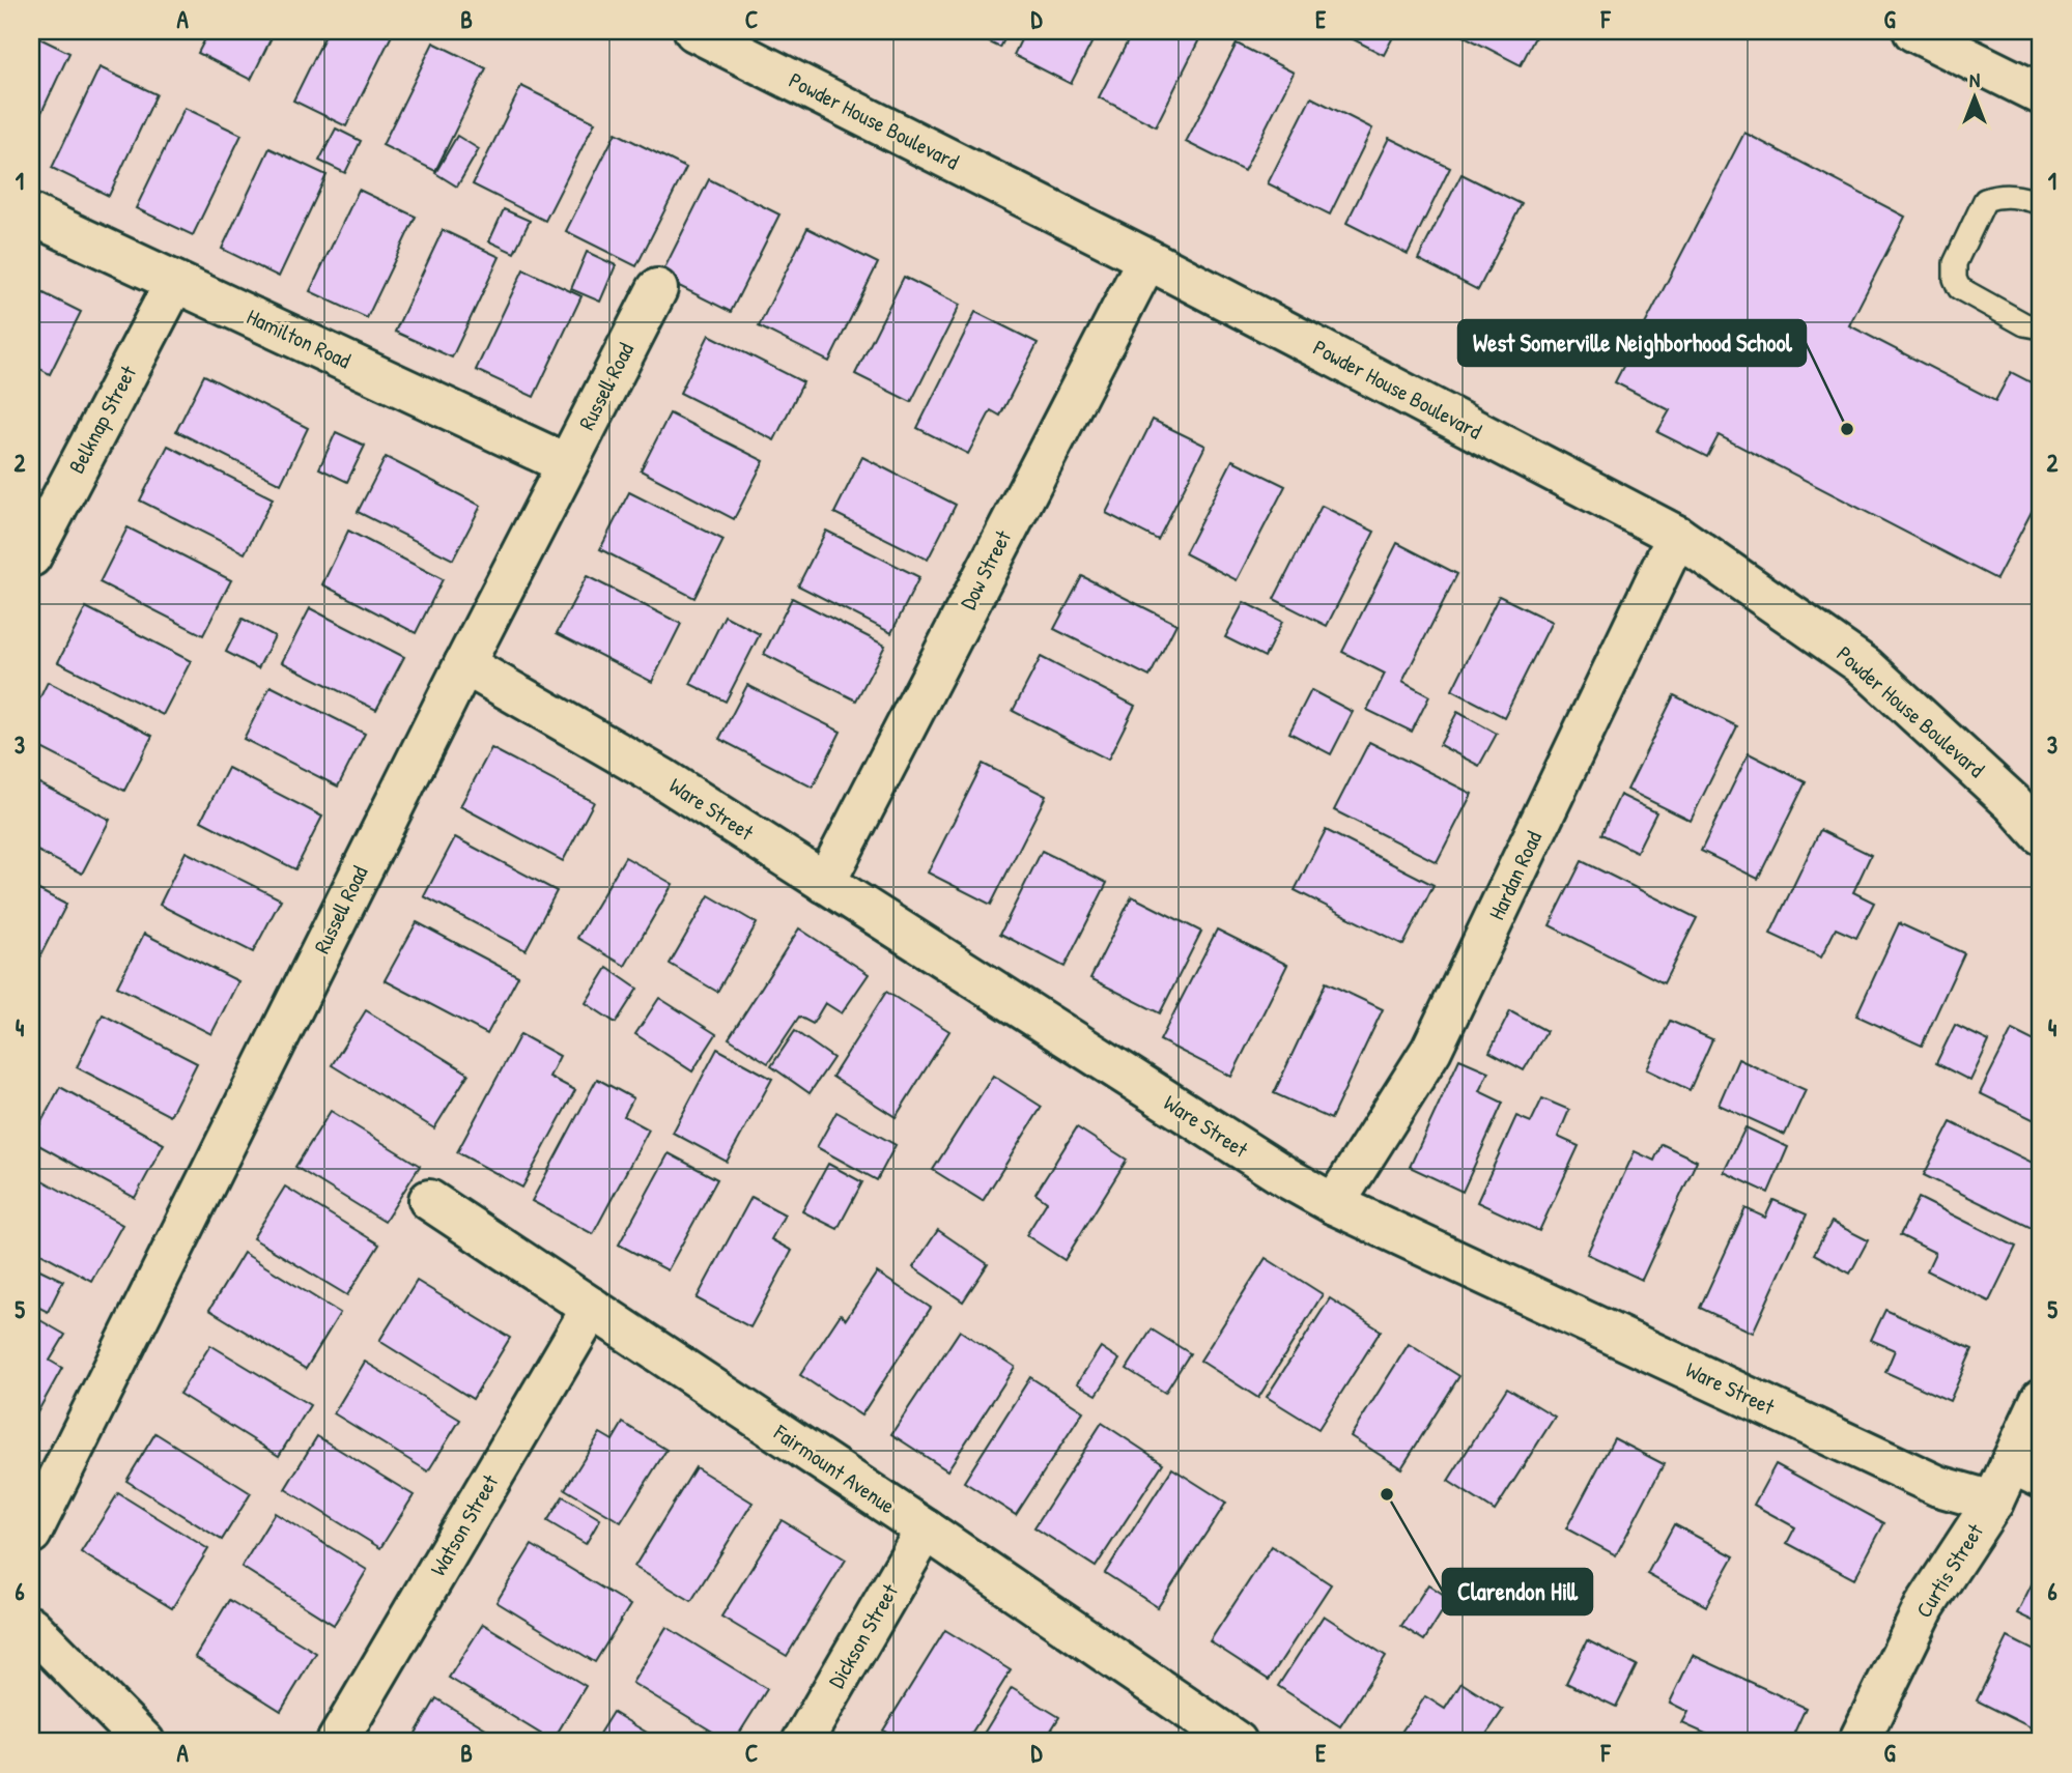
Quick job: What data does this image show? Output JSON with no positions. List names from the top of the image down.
{
  "streets": {
    "street": [
      "Powder House Boulevard",
      "Hamilton Road",
      "Russell Road",
      "Belknap Street",
      "Dow Street",
      "Ware Street",
      "Hardan Road",
      "Fairmount Avenue",
      "Watson Street",
      "Curtis Street",
      "Dickson Street"
    ]
  },
  "crossings": [
    ["Powder House Boulevard", "Dow Street"],
    ["Powder House Boulevard", "Hardan Road"],
    ["Hamilton Road", "Russell Road"],
    ["Hamilton Road", "Belknap Street"],
    ["Russell Road", "Ware Street"],
    ["Dow Street", "Ware Street"],
    ["Ware Street", "Hardan Road"],
    ["Ware Street", "Curtis Street"],
    ["Fairmount Avenue", "Watson Street"],
    ["Fairmount Avenue", "Dickson Street"]
  ],
  "places": ["West Somerville Neighborhood School", "Clarendon Hill"],
  "north": "top",
  "grid": {
    "columns": [
      "A",
      "B",
      "C",
      "D",
      "E",
      "F",
      "G"
    ],
    "rows": [
      "1",
      "2",
      "3",
      "4",
      "5",
      "6"
    ]
  }
}
